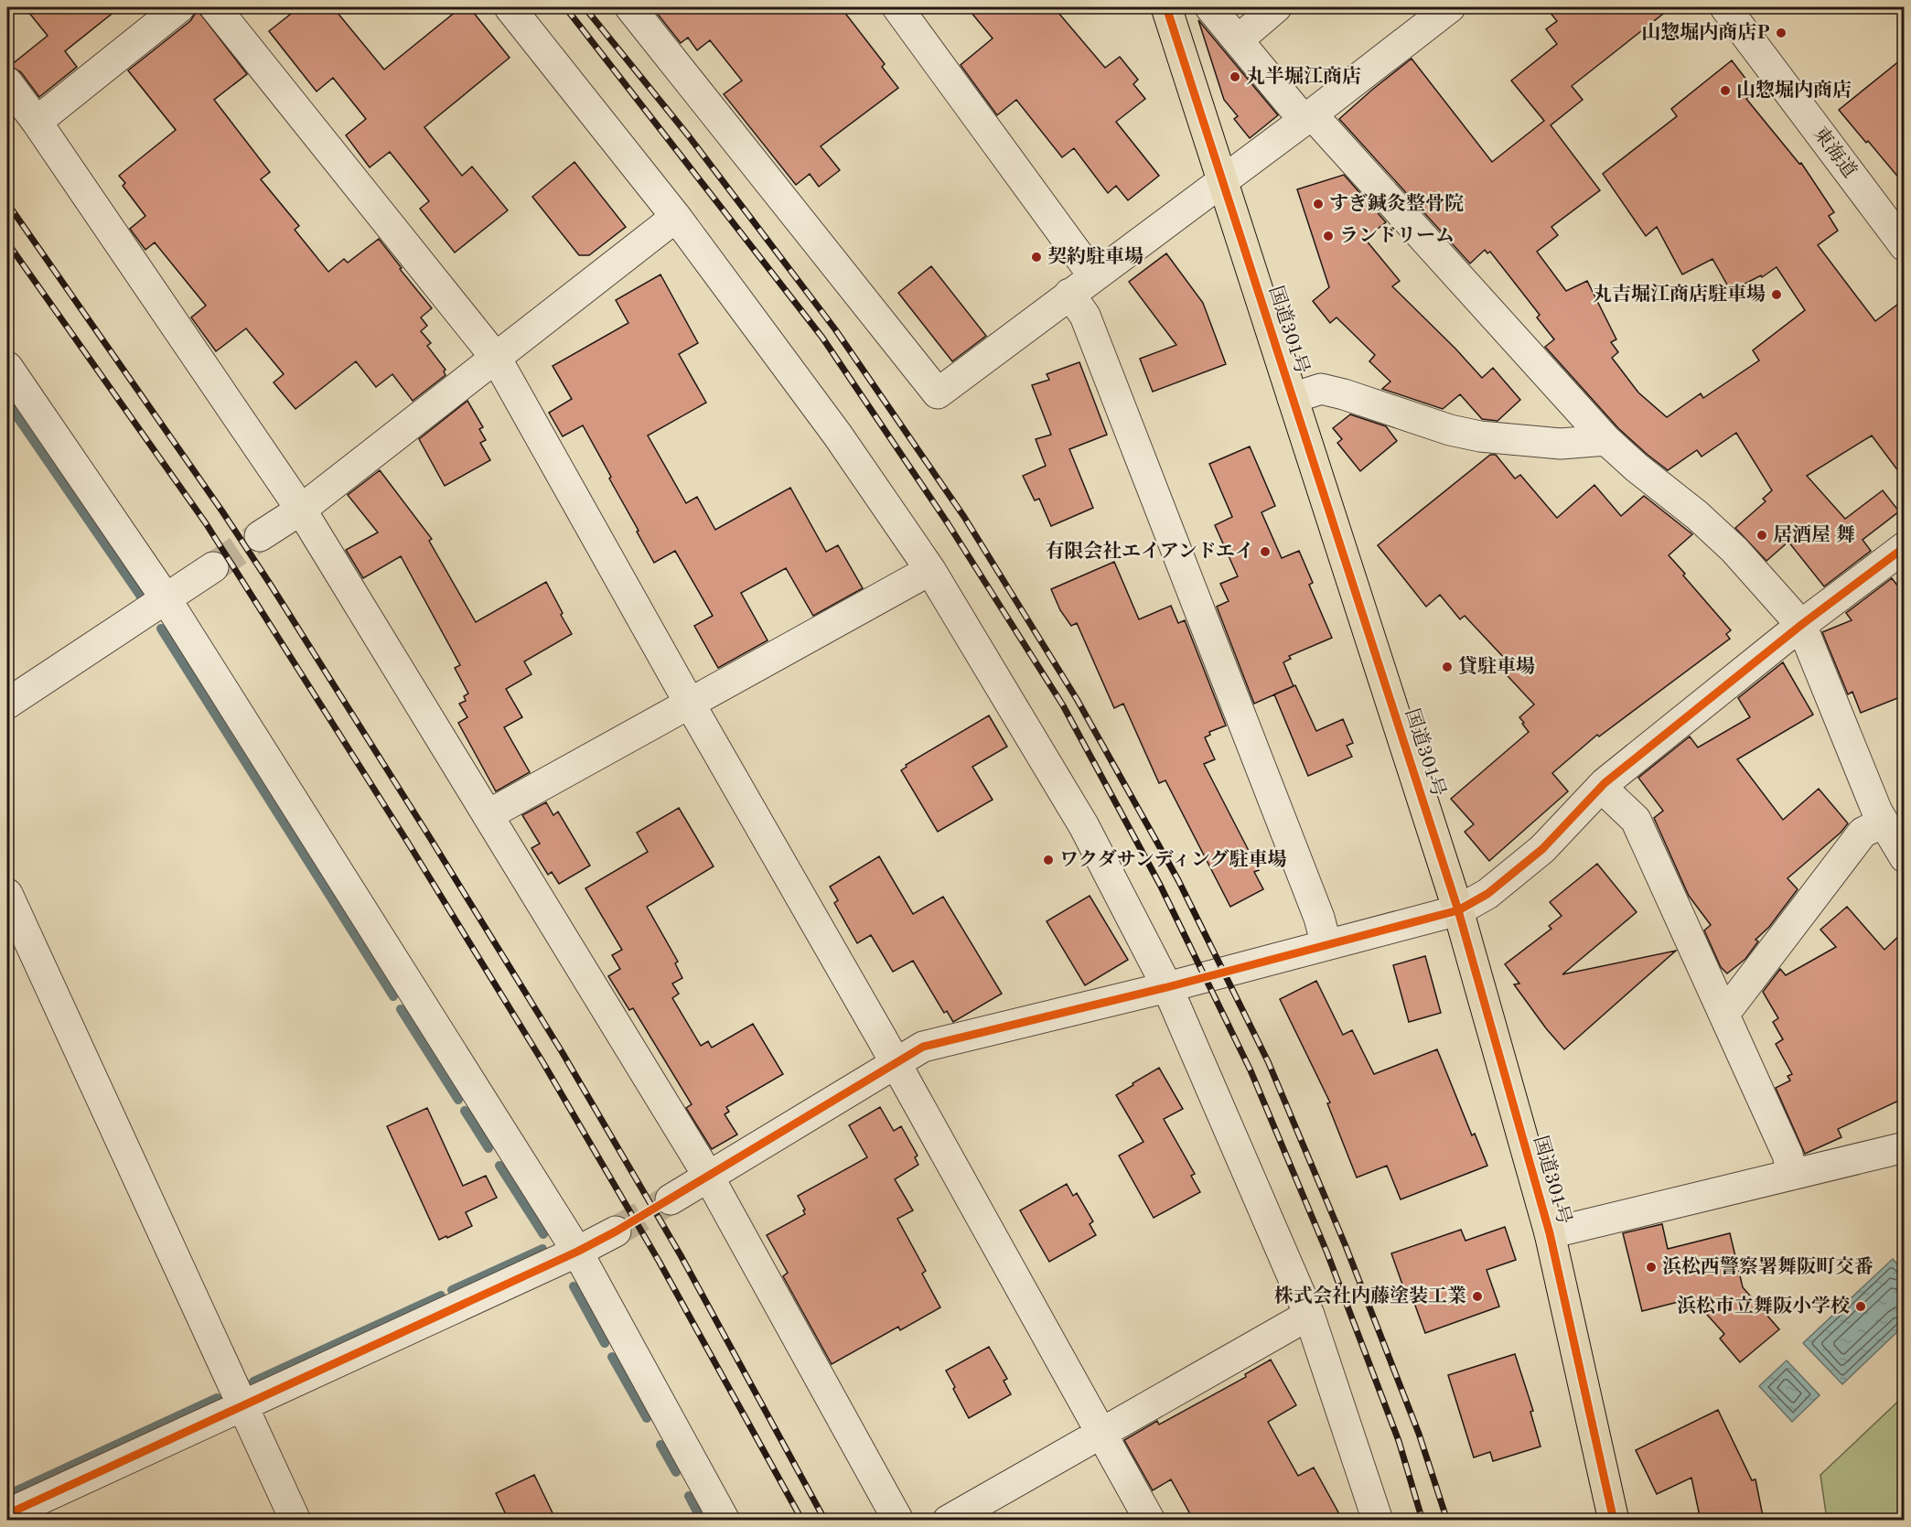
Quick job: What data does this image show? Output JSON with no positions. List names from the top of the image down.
{
  "streets": {
    "highway": ["国道301号"],
    "street": ["東海道"]
  },
  "places": [
    "山惣堀内商店P",
    "丸半堀江商店",
    "山惣堀内商店",
    "すぎ鍼灸整骨院",
    "ランドリーム",
    "契約駐車場",
    "丸吉堀江商店駐車場",
    "居酒屋 舞",
    "有限会社エイアンドエイ",
    "貸駐車場",
    "ワクダサンディング駐車場",
    "浜松西警察署舞阪町交番",
    "株式会社内藤塗装工業",
    "浜松市立舞阪小学校"
  ]
}
